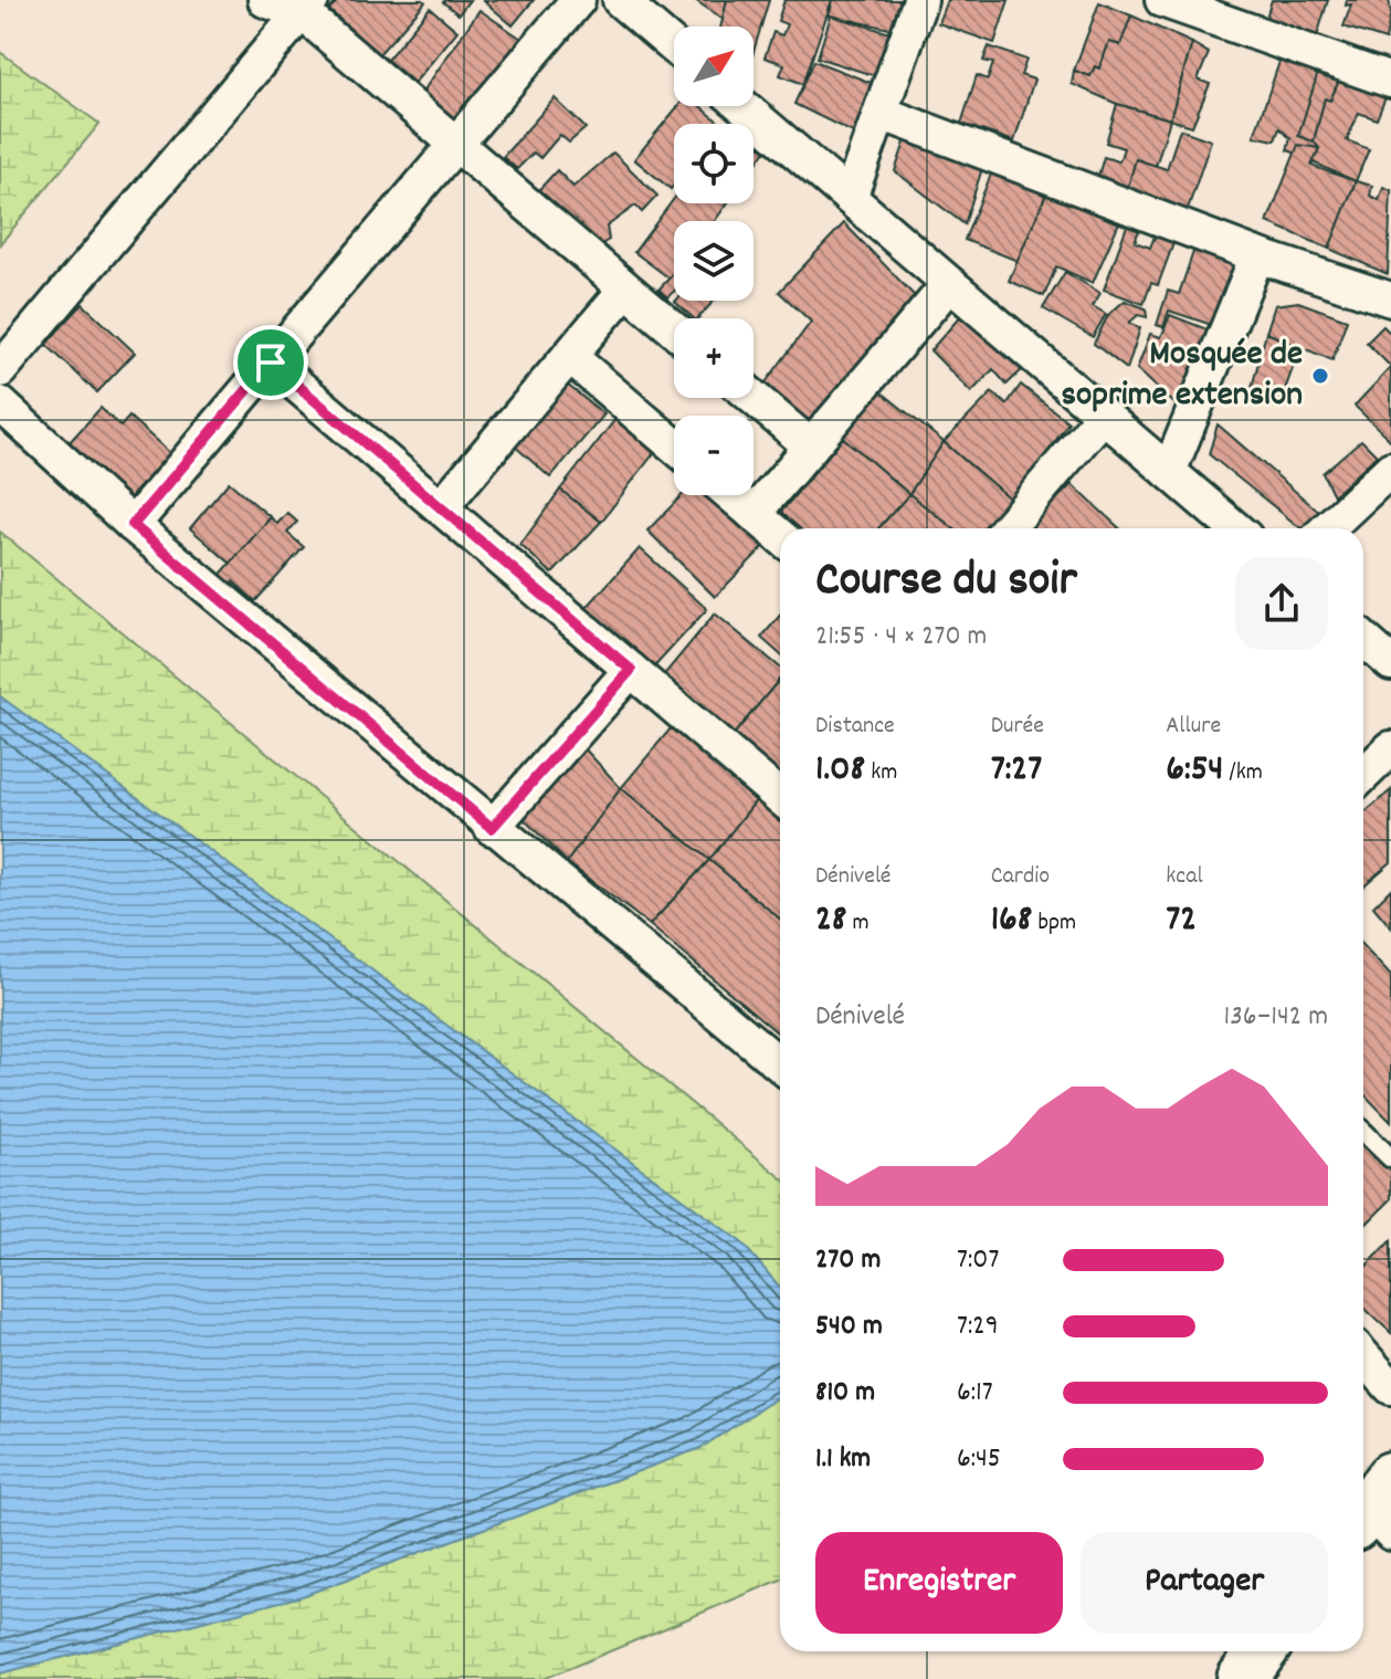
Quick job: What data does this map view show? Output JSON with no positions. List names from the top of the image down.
{
  "places": ["Mosquée de soprime extension"],
  "north": "top right",
  "page": {
    "map_buttons": ["+", "−"],
    "heading": ["Course du soir", "21:55 · 4 × 270 m"],
    "stats": [
      ["Distance", "1.08 km"],
      ["Durée", "7:27"],
      ["Allure", "6:54 /km"],
      ["Dénivelé", "28 m"],
      ["Cardio", "168 bpm"],
      ["kcal", "72"]
    ],
    "chart": ["Dénivelé", "136–142 m"],
    "list": [
      {
        "name": "270 m",
        "note": "7:07"
      },
      {
        "name": "540 m",
        "note": "7:29"
      },
      {
        "name": "810 m",
        "note": "6:17"
      },
      {
        "name": "1.1 km",
        "note": "6:45"
      }
    ],
    "buttons": ["Enregistrer", "Partager"]
  }
}
